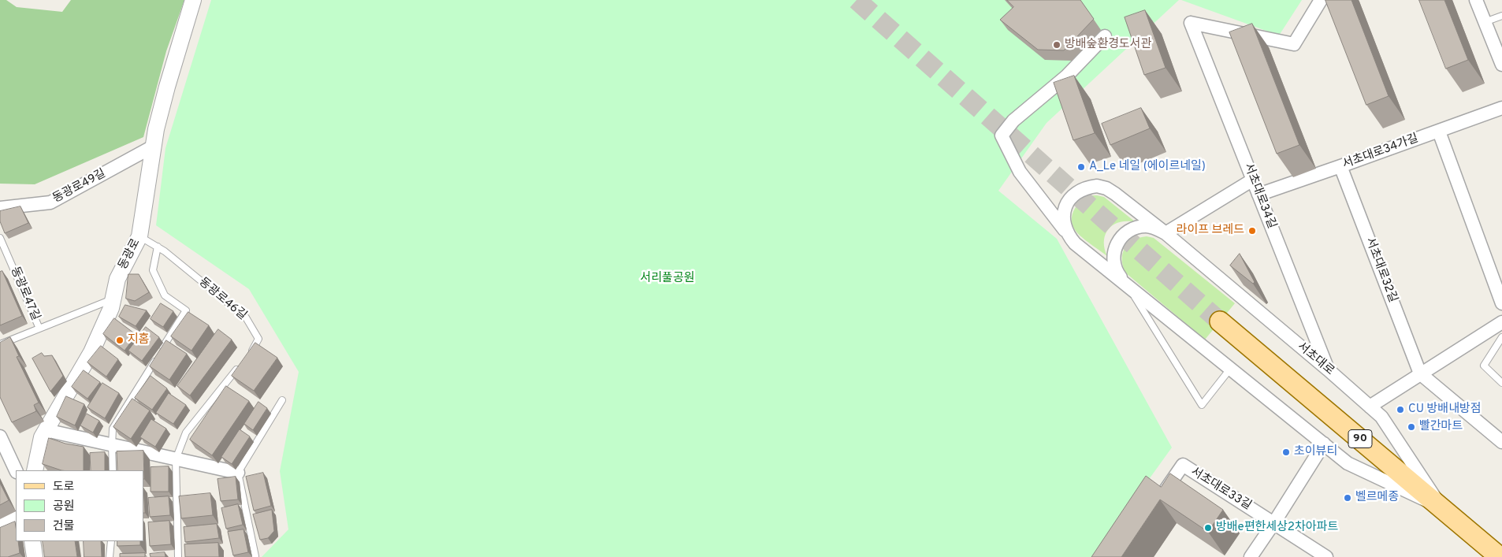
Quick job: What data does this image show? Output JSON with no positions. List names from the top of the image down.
{
  "streets": {
    "main road": ["서초대로", "90"],
    "street": [
      "서초대로34가길",
      "동광로49길",
      "서초대로34길",
      "동광로",
      "서초대로32길",
      "서초대로33길"
    ],
    "lane": ["동광로47길", "동광로46길"]
  },
  "crossings": [
    ["서초대로34가길", "서초대로34길"],
    ["서초대로34가길", "서초대로32길"],
    ["동광로49길", "동광로"],
    ["서초대로34길", "서초대로"],
    ["동광로", "동광로47길"],
    ["동광로", "동광로46길"]
  ],
  "parks": ["서리풀공원"],
  "places": [
    "방배숲환경도서관",
    "A_Le 네일 (에이르네일)",
    "라이프 브레드",
    "지홈",
    "CU 방배내방점",
    "빨간마트",
    "초이뷰티",
    "벨르메종",
    "방배e편한세상2차아파트"
  ],
  "legend": ["도로", "공원", "건물"]
}
